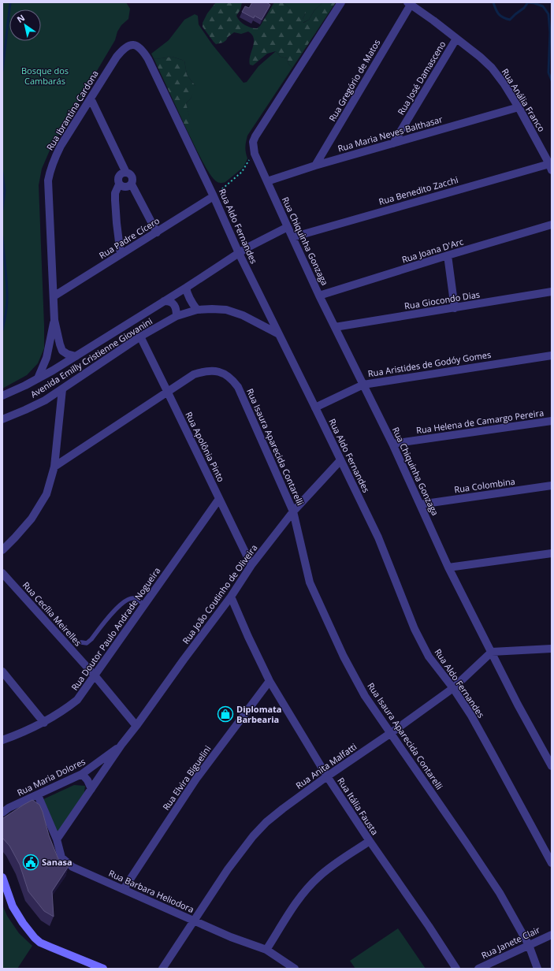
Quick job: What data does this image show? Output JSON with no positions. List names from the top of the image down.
{
  "streets": {
    "street": [
      "Rua José Damasceno",
      "Rua Gregório de Matos",
      "Rua Anália Franco",
      "Rua Ibrantina Cardona",
      "Rua Maria Neves Balthasar",
      "Rua Benedito Zacchi",
      "Rua Aldo Fernandes",
      "Rua Padre Cícero",
      "Rua Chiquinha Gonzaga",
      "Rua Joana D'Arc",
      "Rua Giocondo Dias",
      "Avenida Emilly Cristienne Giovanini",
      "Rua Aristides de Godóy Gomes",
      "Rua Helena de Camargo Pereira",
      "Rua Apolônia Pinto",
      "Rua Isaura Aparecida Contarelli",
      "Rua Colombina",
      "Rua João Coutinho de Oliveira",
      "Rua Cecília Meirelles",
      "Rua Doutor Paulo Andrade Nogueira",
      "Rua Anita Malfatti",
      "Rua Maria Dolores",
      "Rua Elvira Biguelini",
      "Rua Itália Fausta",
      "Rua Barbara Heliodora",
      "Rua Janete Clair"
    ]
  },
  "crossings": [
    ["Rua José Damasceno", "Rua Anália Franco"],
    ["Rua José Damasceno", "Rua Maria Neves Balthasar"],
    ["Rua Gregório de Matos", "Rua Anália Franco"],
    ["Rua Gregório de Matos", "Rua Maria Neves Balthasar"],
    ["Rua Anália Franco", "Rua Maria Neves Balthasar"],
    ["Rua Anália Franco", "Rua Benedito Zacchi"],
    ["Rua Ibrantina Cardona", "Rua Aldo Fernandes"],
    ["Rua Ibrantina Cardona", "Rua Padre Cícero"],
    ["Rua Ibrantina Cardona", "Avenida Emilly Cristienne Giovanini"],
    ["Rua Maria Neves Balthasar", "Rua Chiquinha Gonzaga"],
    ["Rua Benedito Zacchi", "Rua Chiquinha Gonzaga"],
    ["Rua Aldo Fernandes", "Rua Padre Cícero"],
    ["Rua Aldo Fernandes", "Avenida Emilly Cristienne Giovanini"],
    ["Rua Aldo Fernandes", "Rua Aristides de Godóy Gomes"],
    ["Rua Aldo Fernandes", "Rua João Coutinho de Oliveira"],
    ["Rua Aldo Fernandes", "Rua Anita Malfatti"],
    ["Rua Chiquinha Gonzaga", "Rua Joana D'Arc"],
    ["Rua Chiquinha Gonzaga", "Rua Giocondo Dias"],
    ["Rua Chiquinha Gonzaga", "Avenida Emilly Cristienne Giovanini"],
    ["Rua Chiquinha Gonzaga", "Rua Aristides de Godóy Gomes"],
    ["Rua Chiquinha Gonzaga", "Rua Helena de Camargo Pereira"],
    ["Rua Chiquinha Gonzaga", "Rua Colombina"],
    ["Rua Chiquinha Gonzaga", "Rua Anita Malfatti"],
    ["Avenida Emilly Cristienne Giovanini", "Rua Apolônia Pinto"],
    ["Rua Apolônia Pinto", "Rua Isaura Aparecida Contarelli"],
    ["Rua Apolônia Pinto", "Rua João Coutinho de Oliveira"],
    ["Rua Apolônia Pinto", "Rua Doutor Paulo Andrade Nogueira"],
    ["Rua Isaura Aparecida Contarelli", "Rua João Coutinho de Oliveira"],
    ["Rua Isaura Aparecida Contarelli", "Rua Anita Malfatti"],
    ["Rua Isaura Aparecida Contarelli", "Rua Janete Clair"],
    ["Rua João Coutinho de Oliveira", "Rua Cecília Meirelles"],
    ["Rua João Coutinho de Oliveira", "Rua Maria Dolores"],
    ["Rua João Coutinho de Oliveira", "Rua Itália Fausta"],
    ["Rua Cecília Meirelles", "Rua Doutor Paulo Andrade Nogueira"],
    ["Rua Anita Malfatti", "Rua Itália Fausta"],
    ["Rua Anita Malfatti", "Rua Barbara Heliodora"],
    ["Rua Maria Dolores", "Rua Barbara Heliodora"],
    ["Rua Elvira Biguelini", "Rua Itália Fausta"],
    ["Rua Elvira Biguelini", "Rua Barbara Heliodora"]
  ],
  "parks": ["Bosque dos Cambarás"],
  "places": {
    "shop": ["Diplomata Barbearia"],
    "public building": ["Sanasa"]
  },
  "north": "top left"
}
